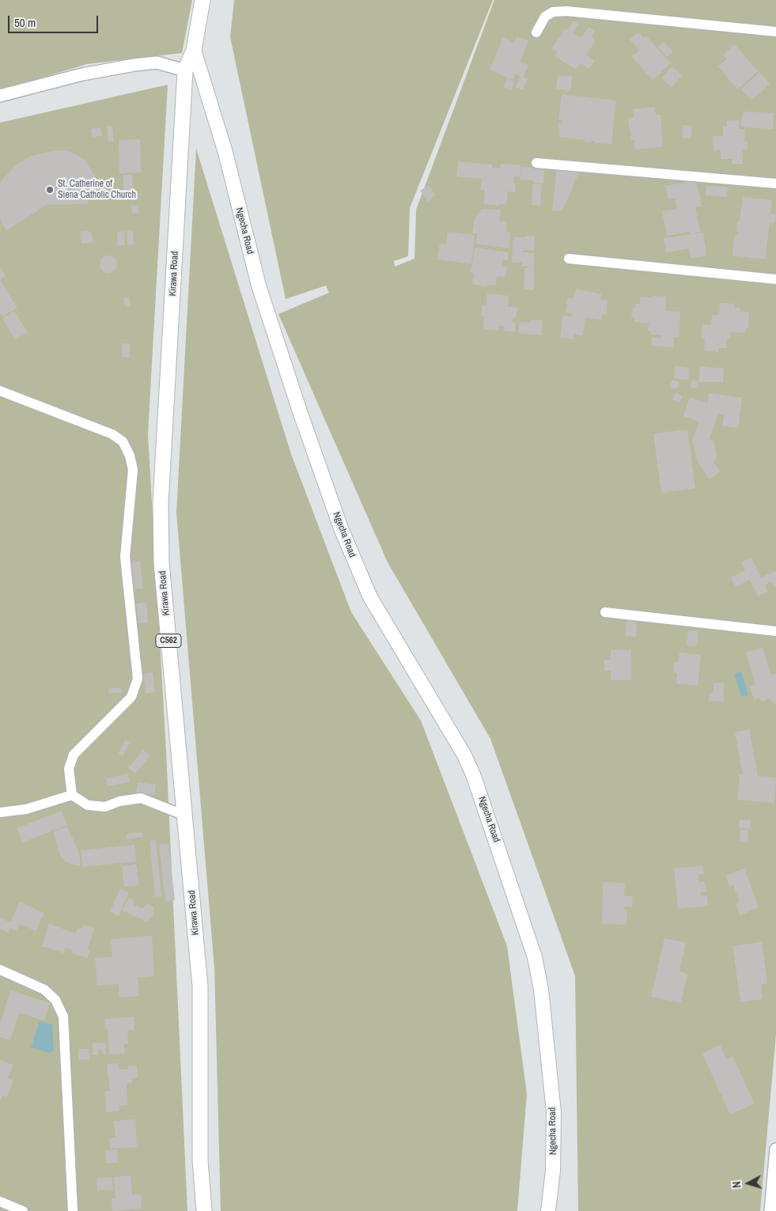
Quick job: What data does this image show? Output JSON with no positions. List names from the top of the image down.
{
  "streets": {
    "main road": ["Ngecha Road", "Kirawa Road", "C562"]
  },
  "places": ["St. Catherine of Siena Catholic Church"],
  "scale_bar": "50 m",
  "north": "left"
}
